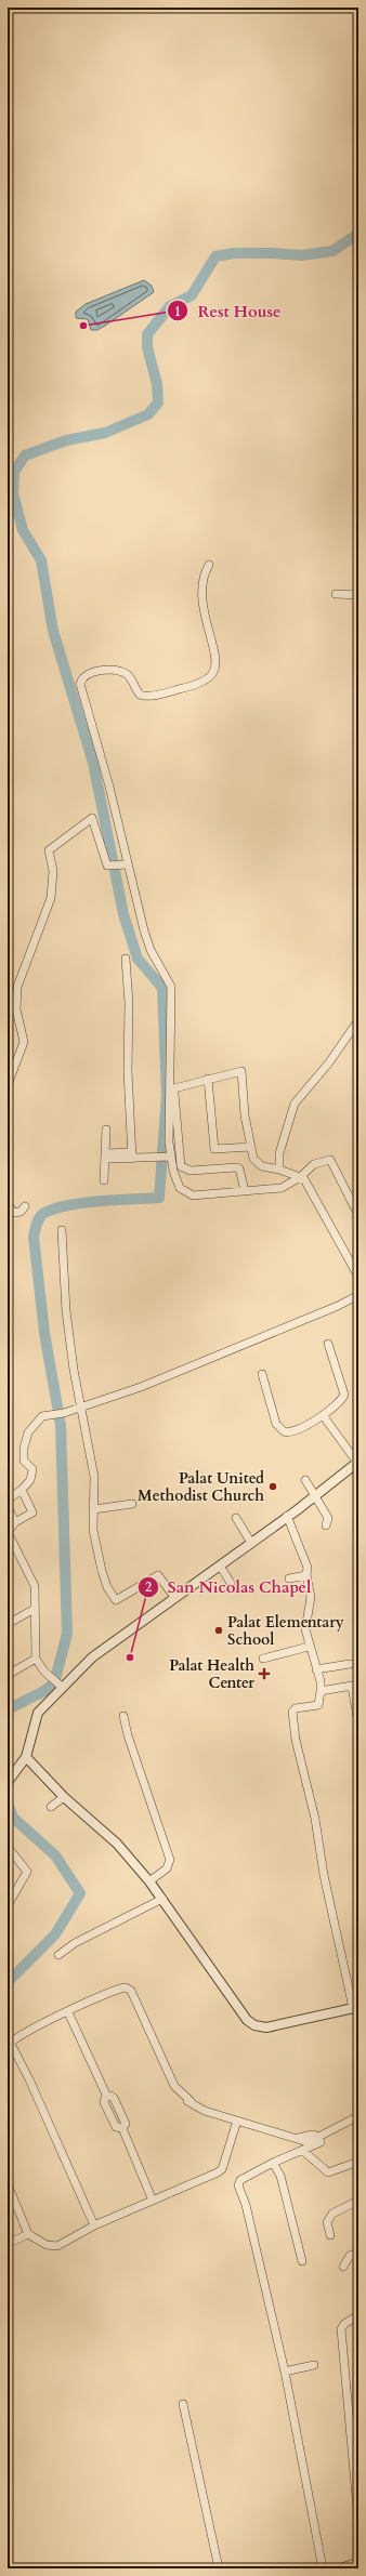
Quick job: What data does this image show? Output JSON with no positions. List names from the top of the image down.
{
  "places": {
    "other": [
      "Rest House",
      "Palat United Methodist Church",
      "Palat Elementary School",
      "San Nicolas Chapel"
    ],
    "health": ["Palat Health Center"]
  }
}
